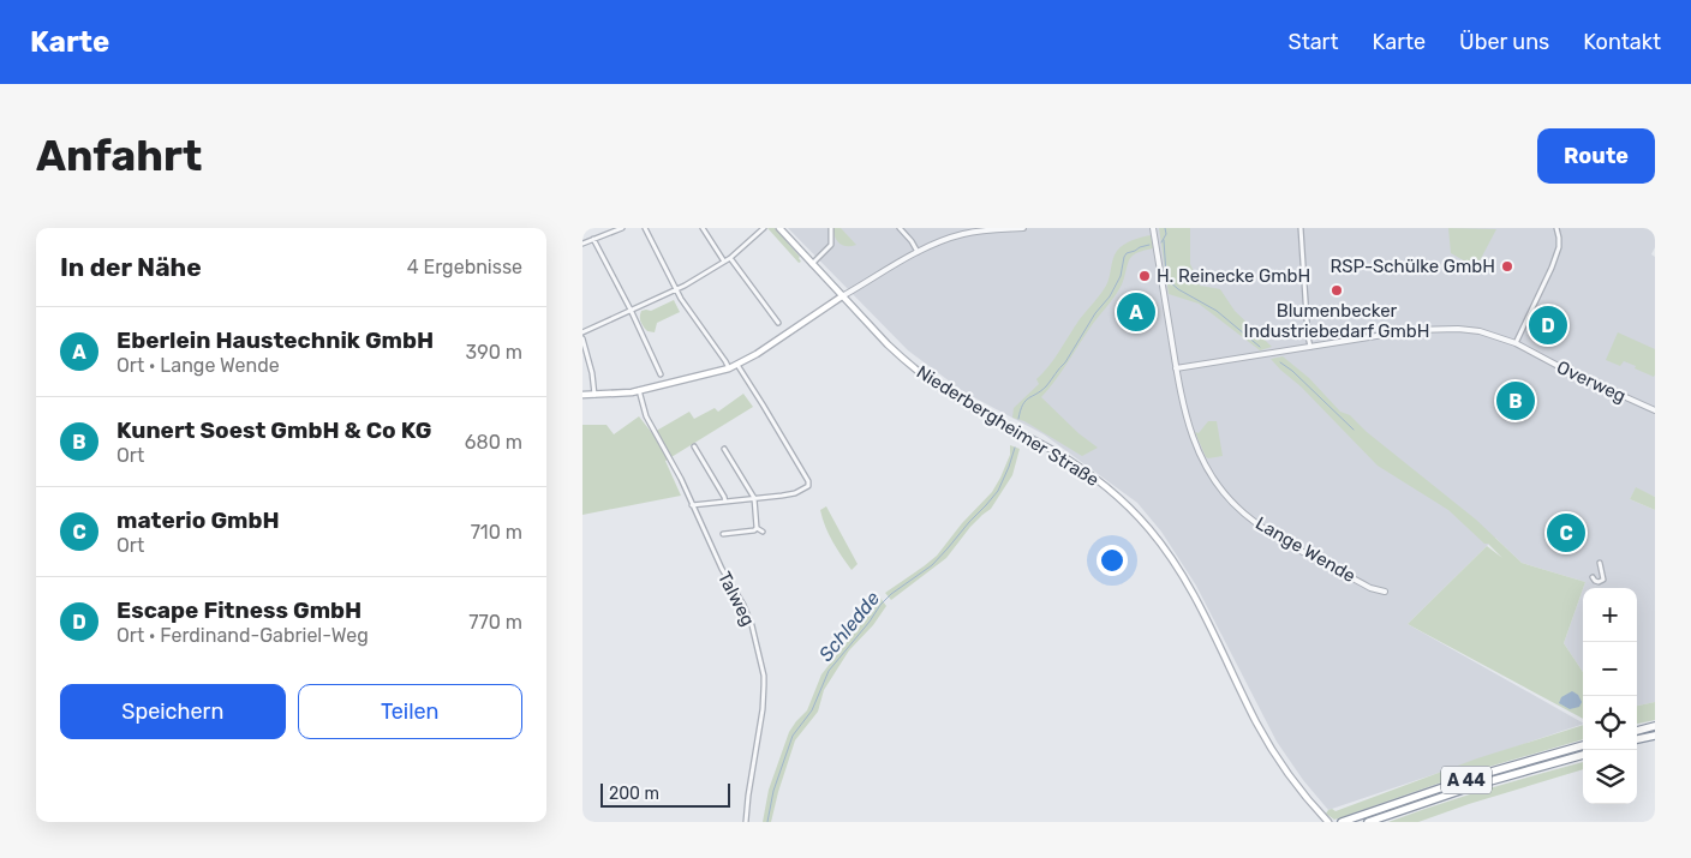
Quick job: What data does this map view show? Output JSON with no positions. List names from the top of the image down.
{
  "streets": {
    "highway": ["A 44"],
    "main road": ["Niederbergheimer Straße"],
    "street": ["Overweg", "Lange Wende", "Talweg"]
  },
  "crossings": [
    ["Overweg", "Lange Wende"]
  ],
  "water": ["Schledde"],
  "places": ["RSP-Schülke GmbH", "H. Reinecke GmbH", "Blumenbecker Industriebedarf GmbH"],
  "scale_bar": "200 m",
  "page": {
    "header": "Karte",
    "nav": [
      "Start",
      "Karte",
      "Über uns",
      "Kontakt"
    ],
    "buttons": [
      "Route",
      ["Speichern", "Teilen"]
    ],
    "title": "Anfahrt",
    "heading": ["In der Nähe", "4 Ergebnisse"],
    "pins": [
      "A",
      "D",
      "B",
      "C"
    ],
    "list": [
      {
        "mark": "A",
        "name": "Eberlein Haustechnik GmbH",
        "note": "Ort · Lange Wende",
        "value": "390 m"
      },
      {
        "mark": "B",
        "name": "Kunert Soest GmbH & Co KG",
        "note": "Ort",
        "value": "680 m"
      },
      {
        "mark": "C",
        "name": "materio GmbH",
        "note": "Ort",
        "value": "710 m"
      },
      {
        "mark": "D",
        "name": "Escape Fitness GmbH",
        "note": "Ort · Ferdinand-Gabriel-Weg",
        "value": "770 m"
      }
    ],
    "map_buttons": ["+", "−"],
    "scale": "200 m"
  }
}
